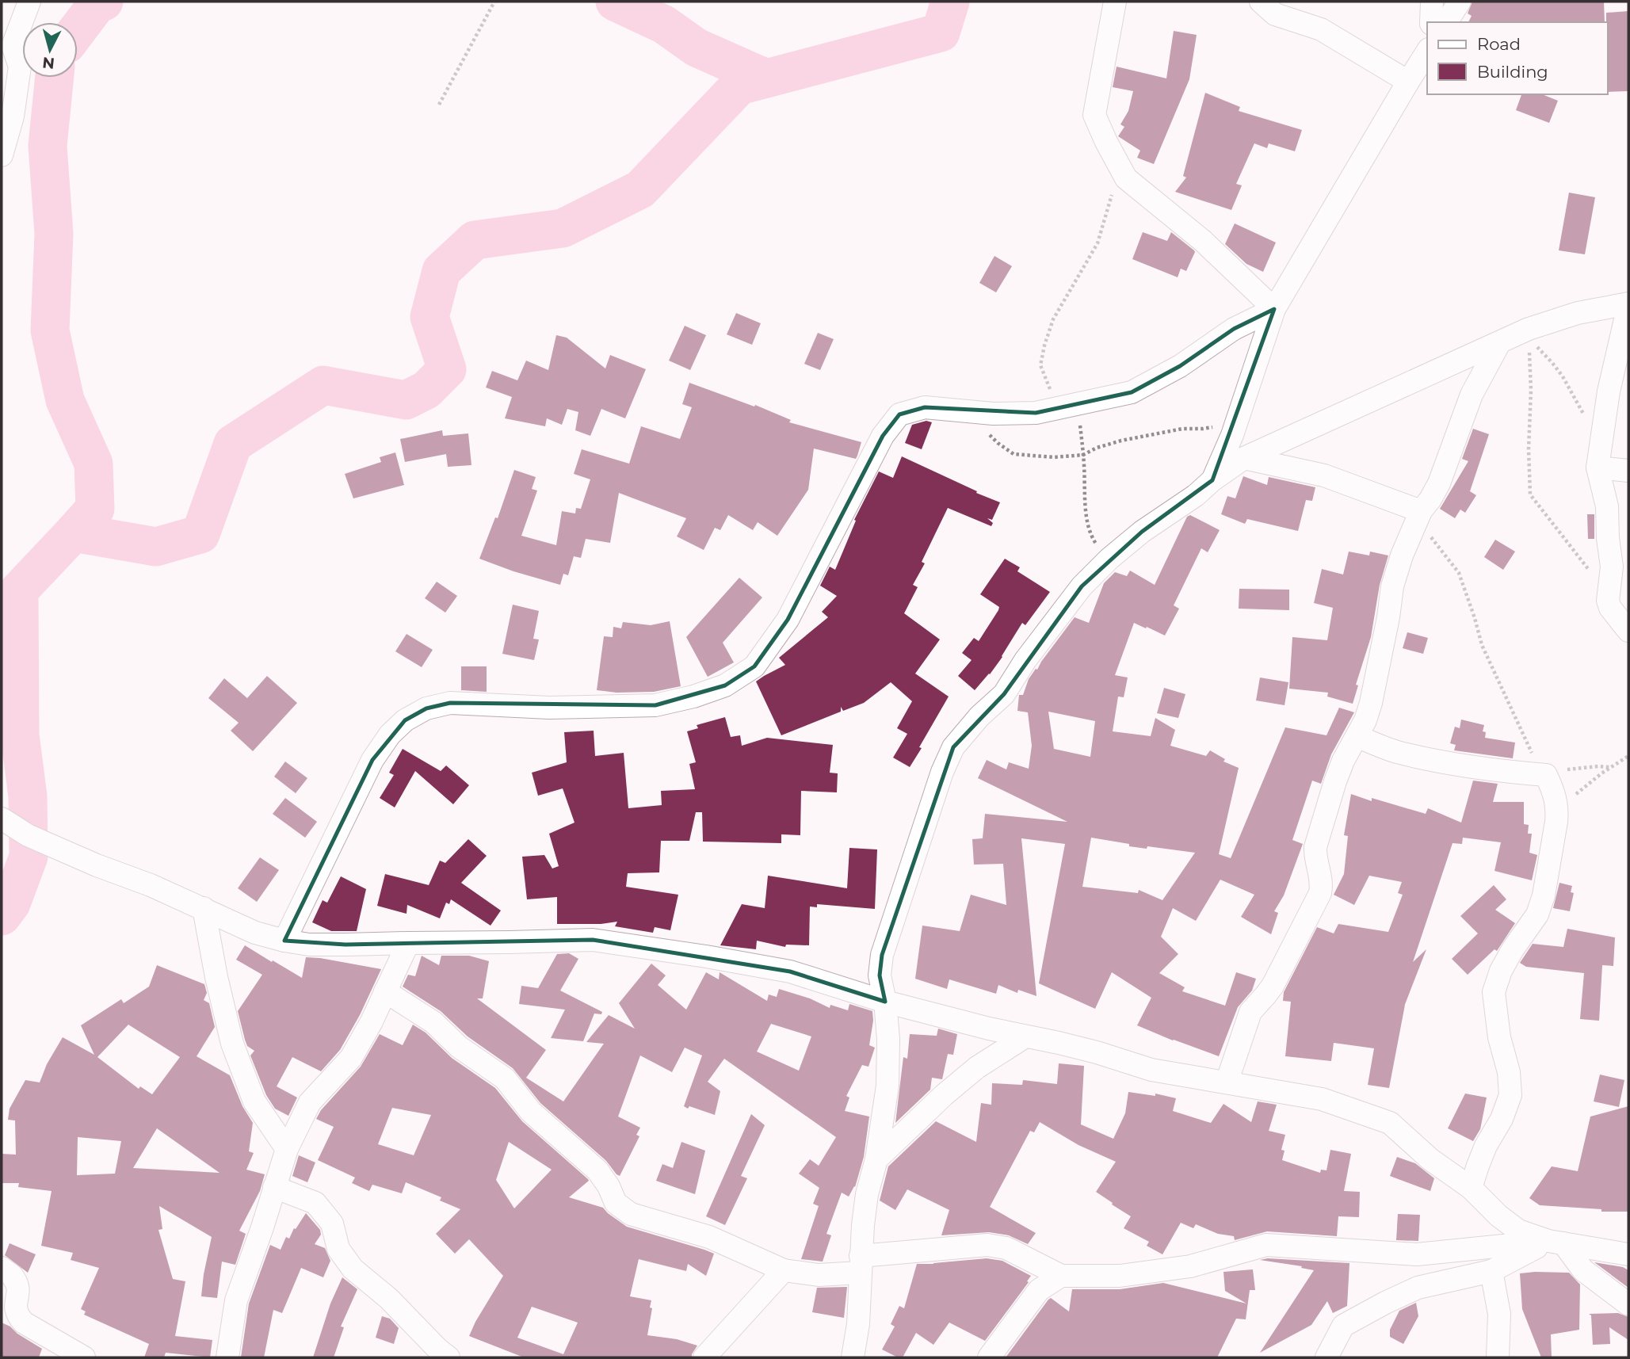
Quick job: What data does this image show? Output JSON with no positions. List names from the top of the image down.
{
  "legend": ["Road", "Building"],
  "north": "bottom"
}
